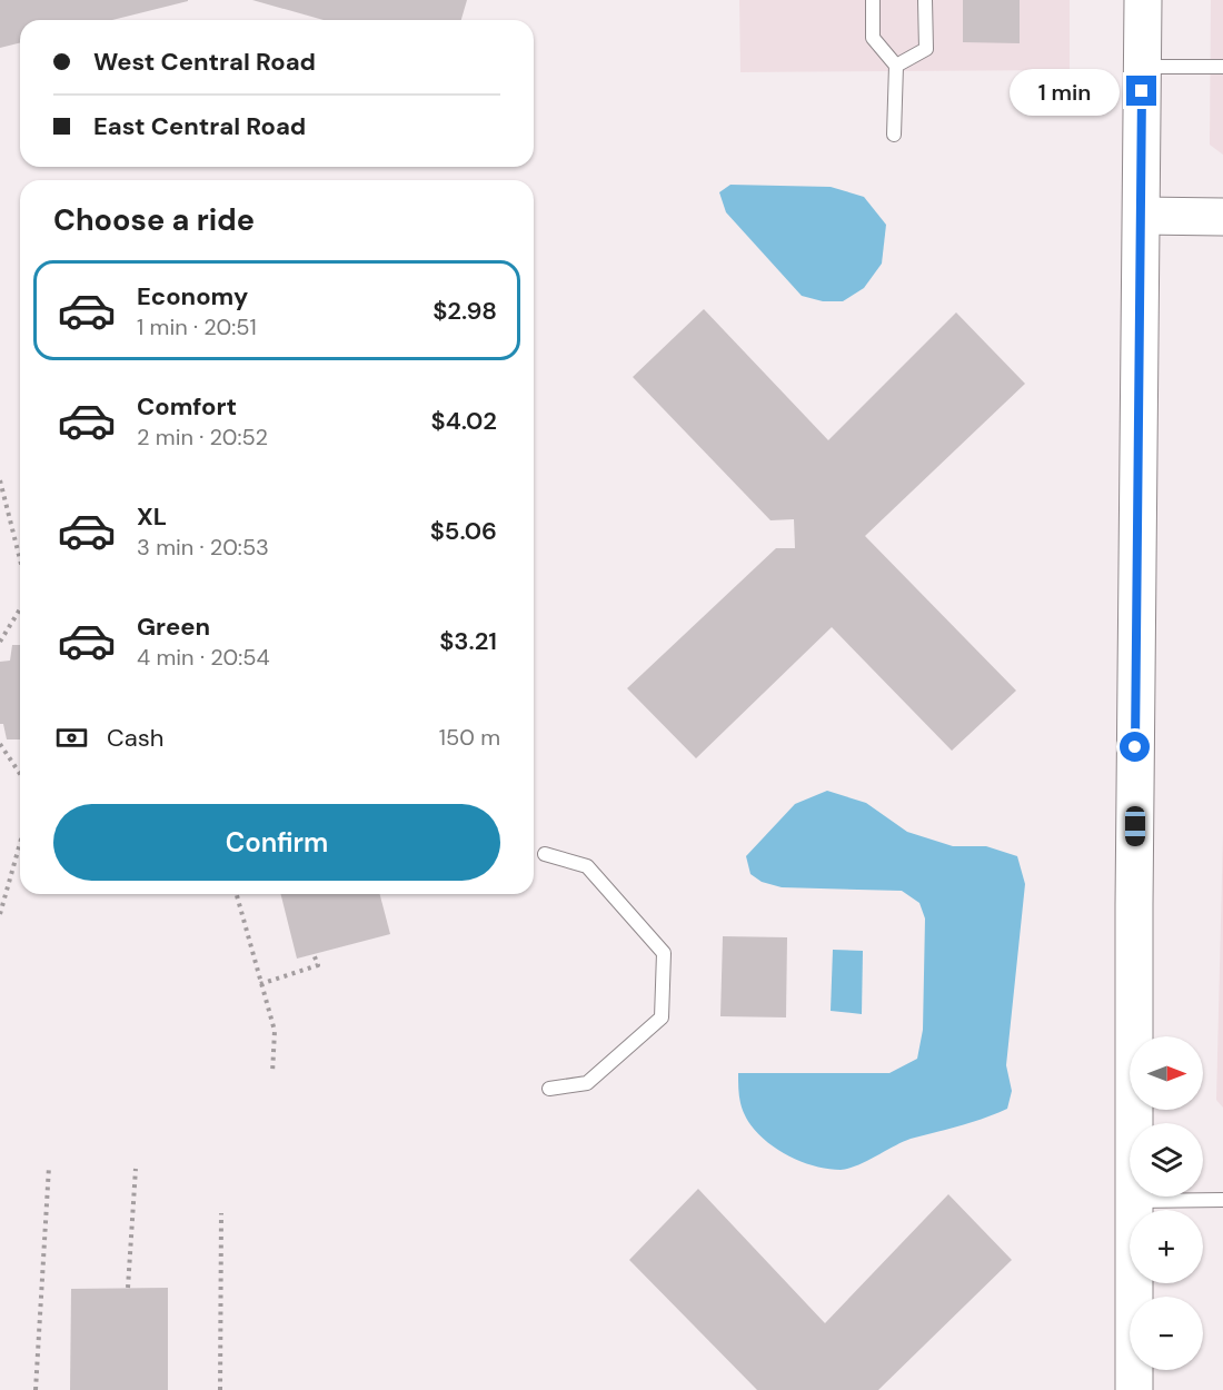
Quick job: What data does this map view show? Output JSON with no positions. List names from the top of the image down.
{
  "north": "right",
  "page": {
    "banner": ["West Central Road", "East Central Road"],
    "bubble": "1 min",
    "heading": "Choose a ride",
    "list": [
      {
        "name": "Economy",
        "note": "1 min · 20:51",
        "value": "$2.98"
      },
      {
        "name": "Comfort",
        "note": "2 min · 20:52",
        "value": "$4.02"
      },
      {
        "name": "XL",
        "note": "3 min · 20:53",
        "value": "$5.06"
      },
      {
        "name": "Green",
        "note": "4 min · 20:54",
        "value": "$3.21"
      }
    ],
    "pay": ["Cash", "150 m"],
    "buttons": "Confirm",
    "map_buttons": ["+", "−"]
  }
}
